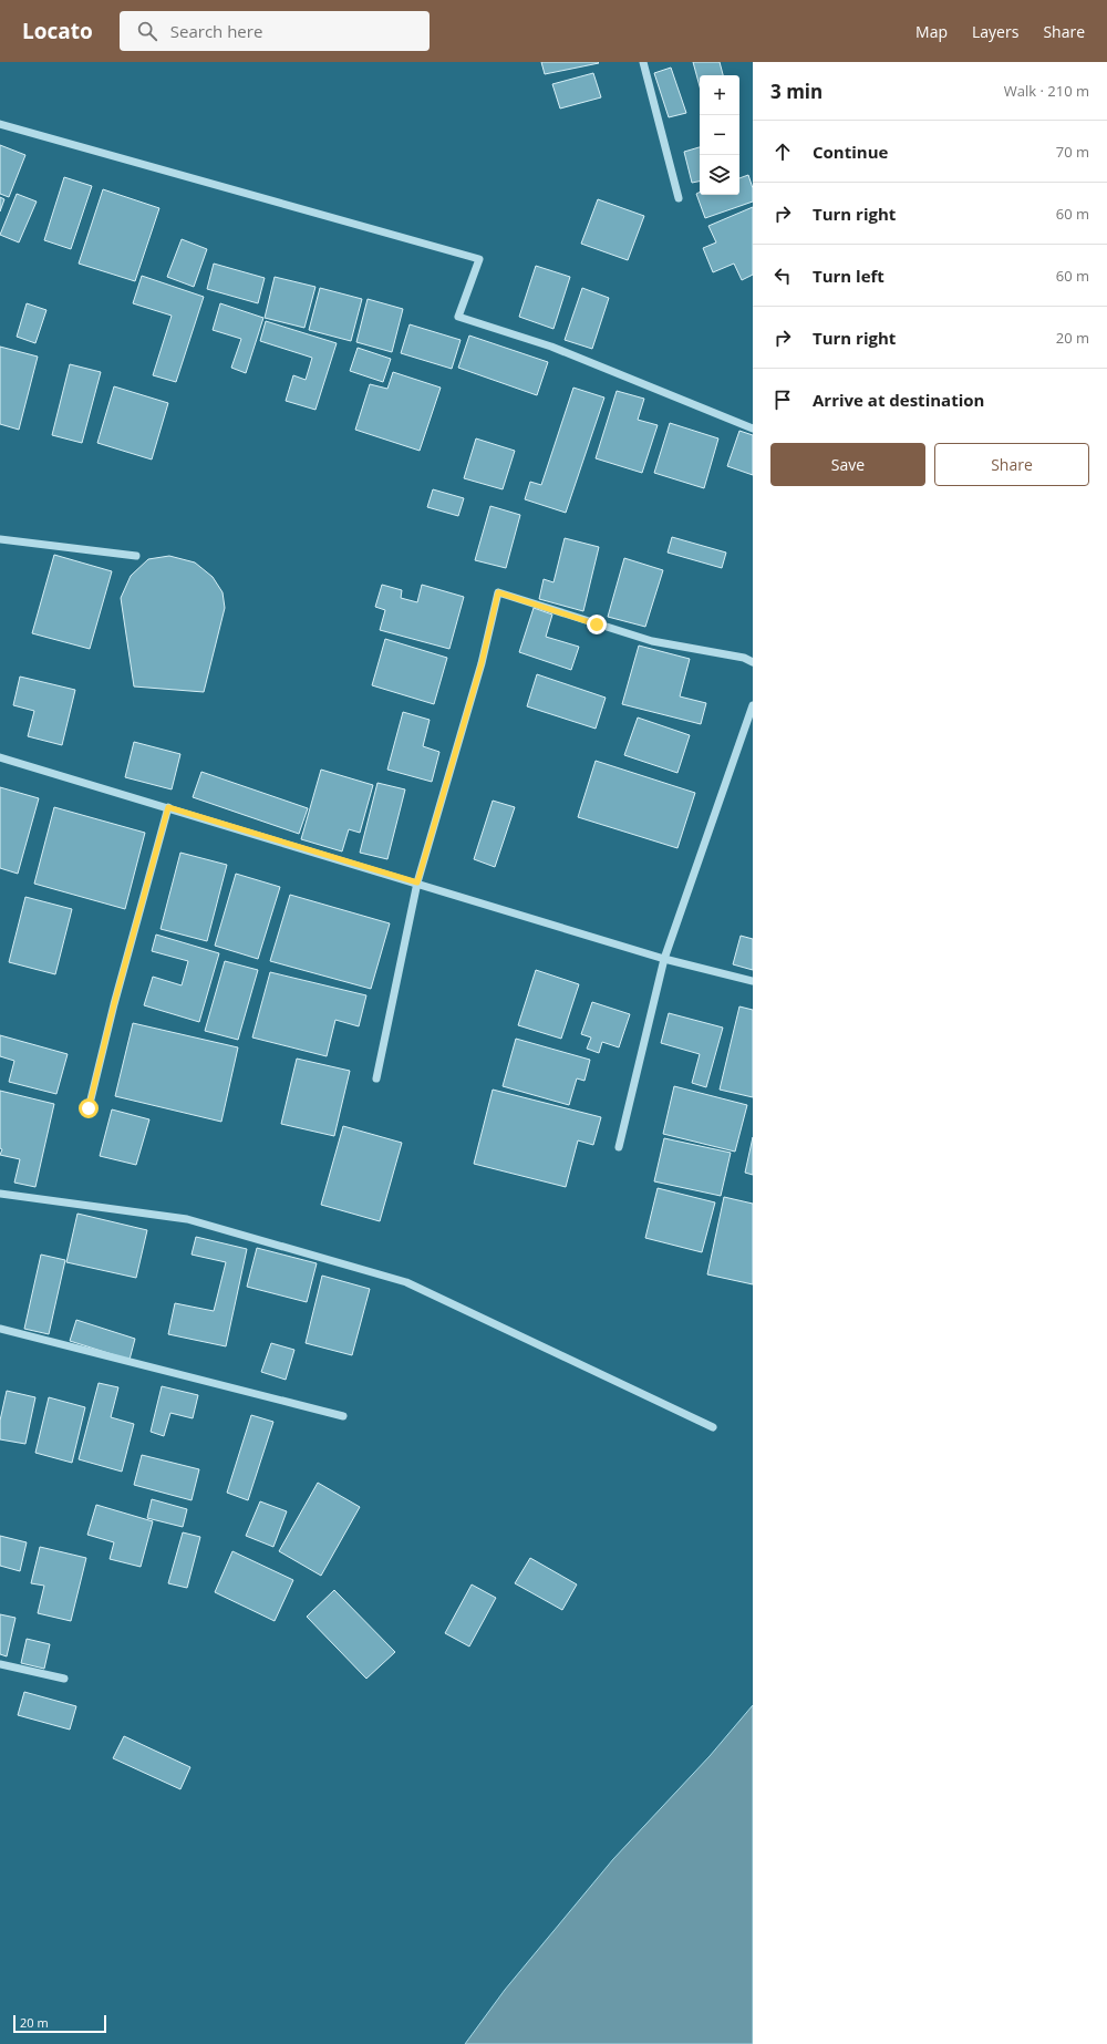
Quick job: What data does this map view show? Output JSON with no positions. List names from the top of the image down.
{
  "scale_bar": "20 m",
  "page": {
    "header": "Locato",
    "search": "Search here",
    "nav": ["Map", "Layers", "Share"],
    "heading": ["3 min", "Walk · 210 m"],
    "map_buttons": ["+", "−"],
    "list": [
      ["Continue", "70 m"],
      ["Turn right", "60 m"],
      ["Turn left", "60 m"],
      ["Turn right", "20 m"],
      "Arrive at destination"
    ],
    "buttons": ["Save", "Share"],
    "scale": "20 m"
  }
}
